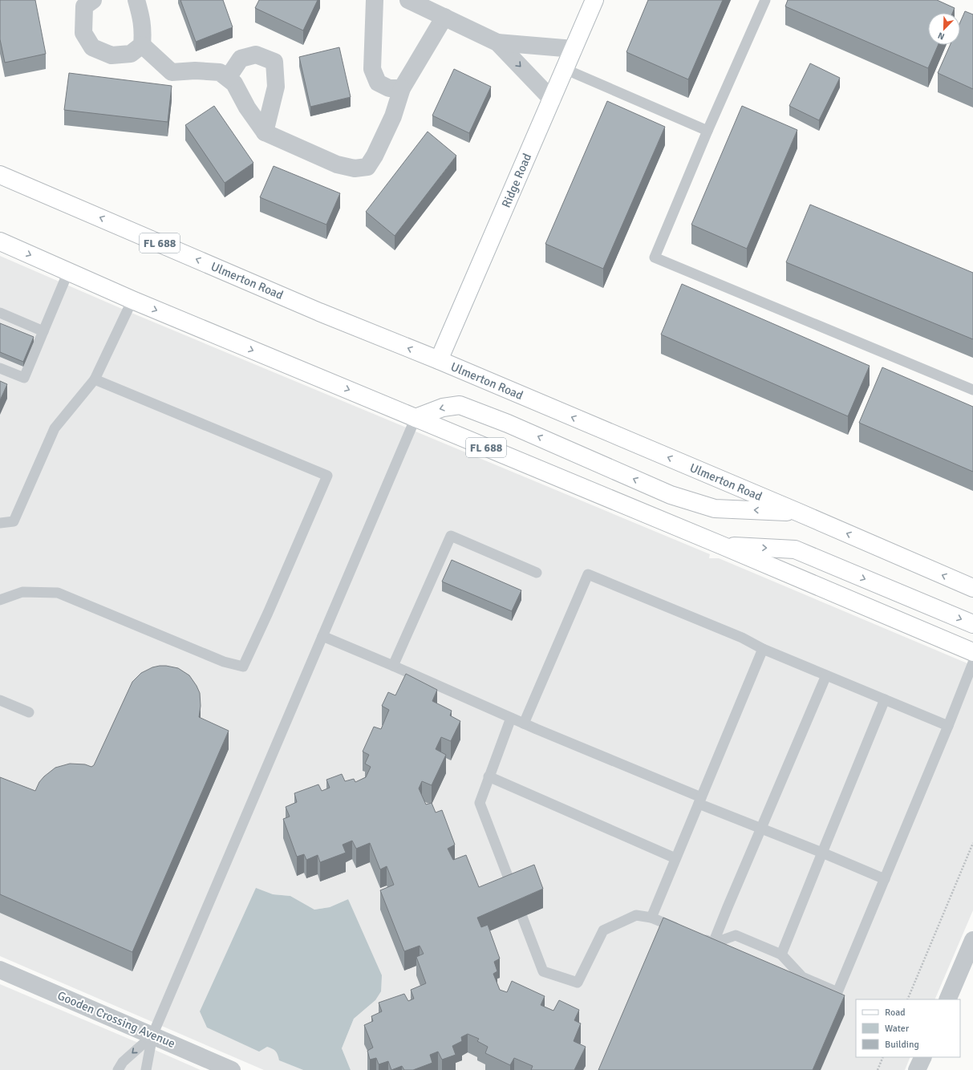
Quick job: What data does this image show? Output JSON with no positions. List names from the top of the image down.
{
  "streets": {
    "main road": ["Ridge Road", "FL 688", "Ulmerton Road"],
    "street": ["Gooden Crossing Avenue"]
  },
  "crossings": [
    ["Ridge Road", "Ulmerton Road"]
  ],
  "legend": ["Road", "Water", "Building"],
  "north": "bottom left"
}
